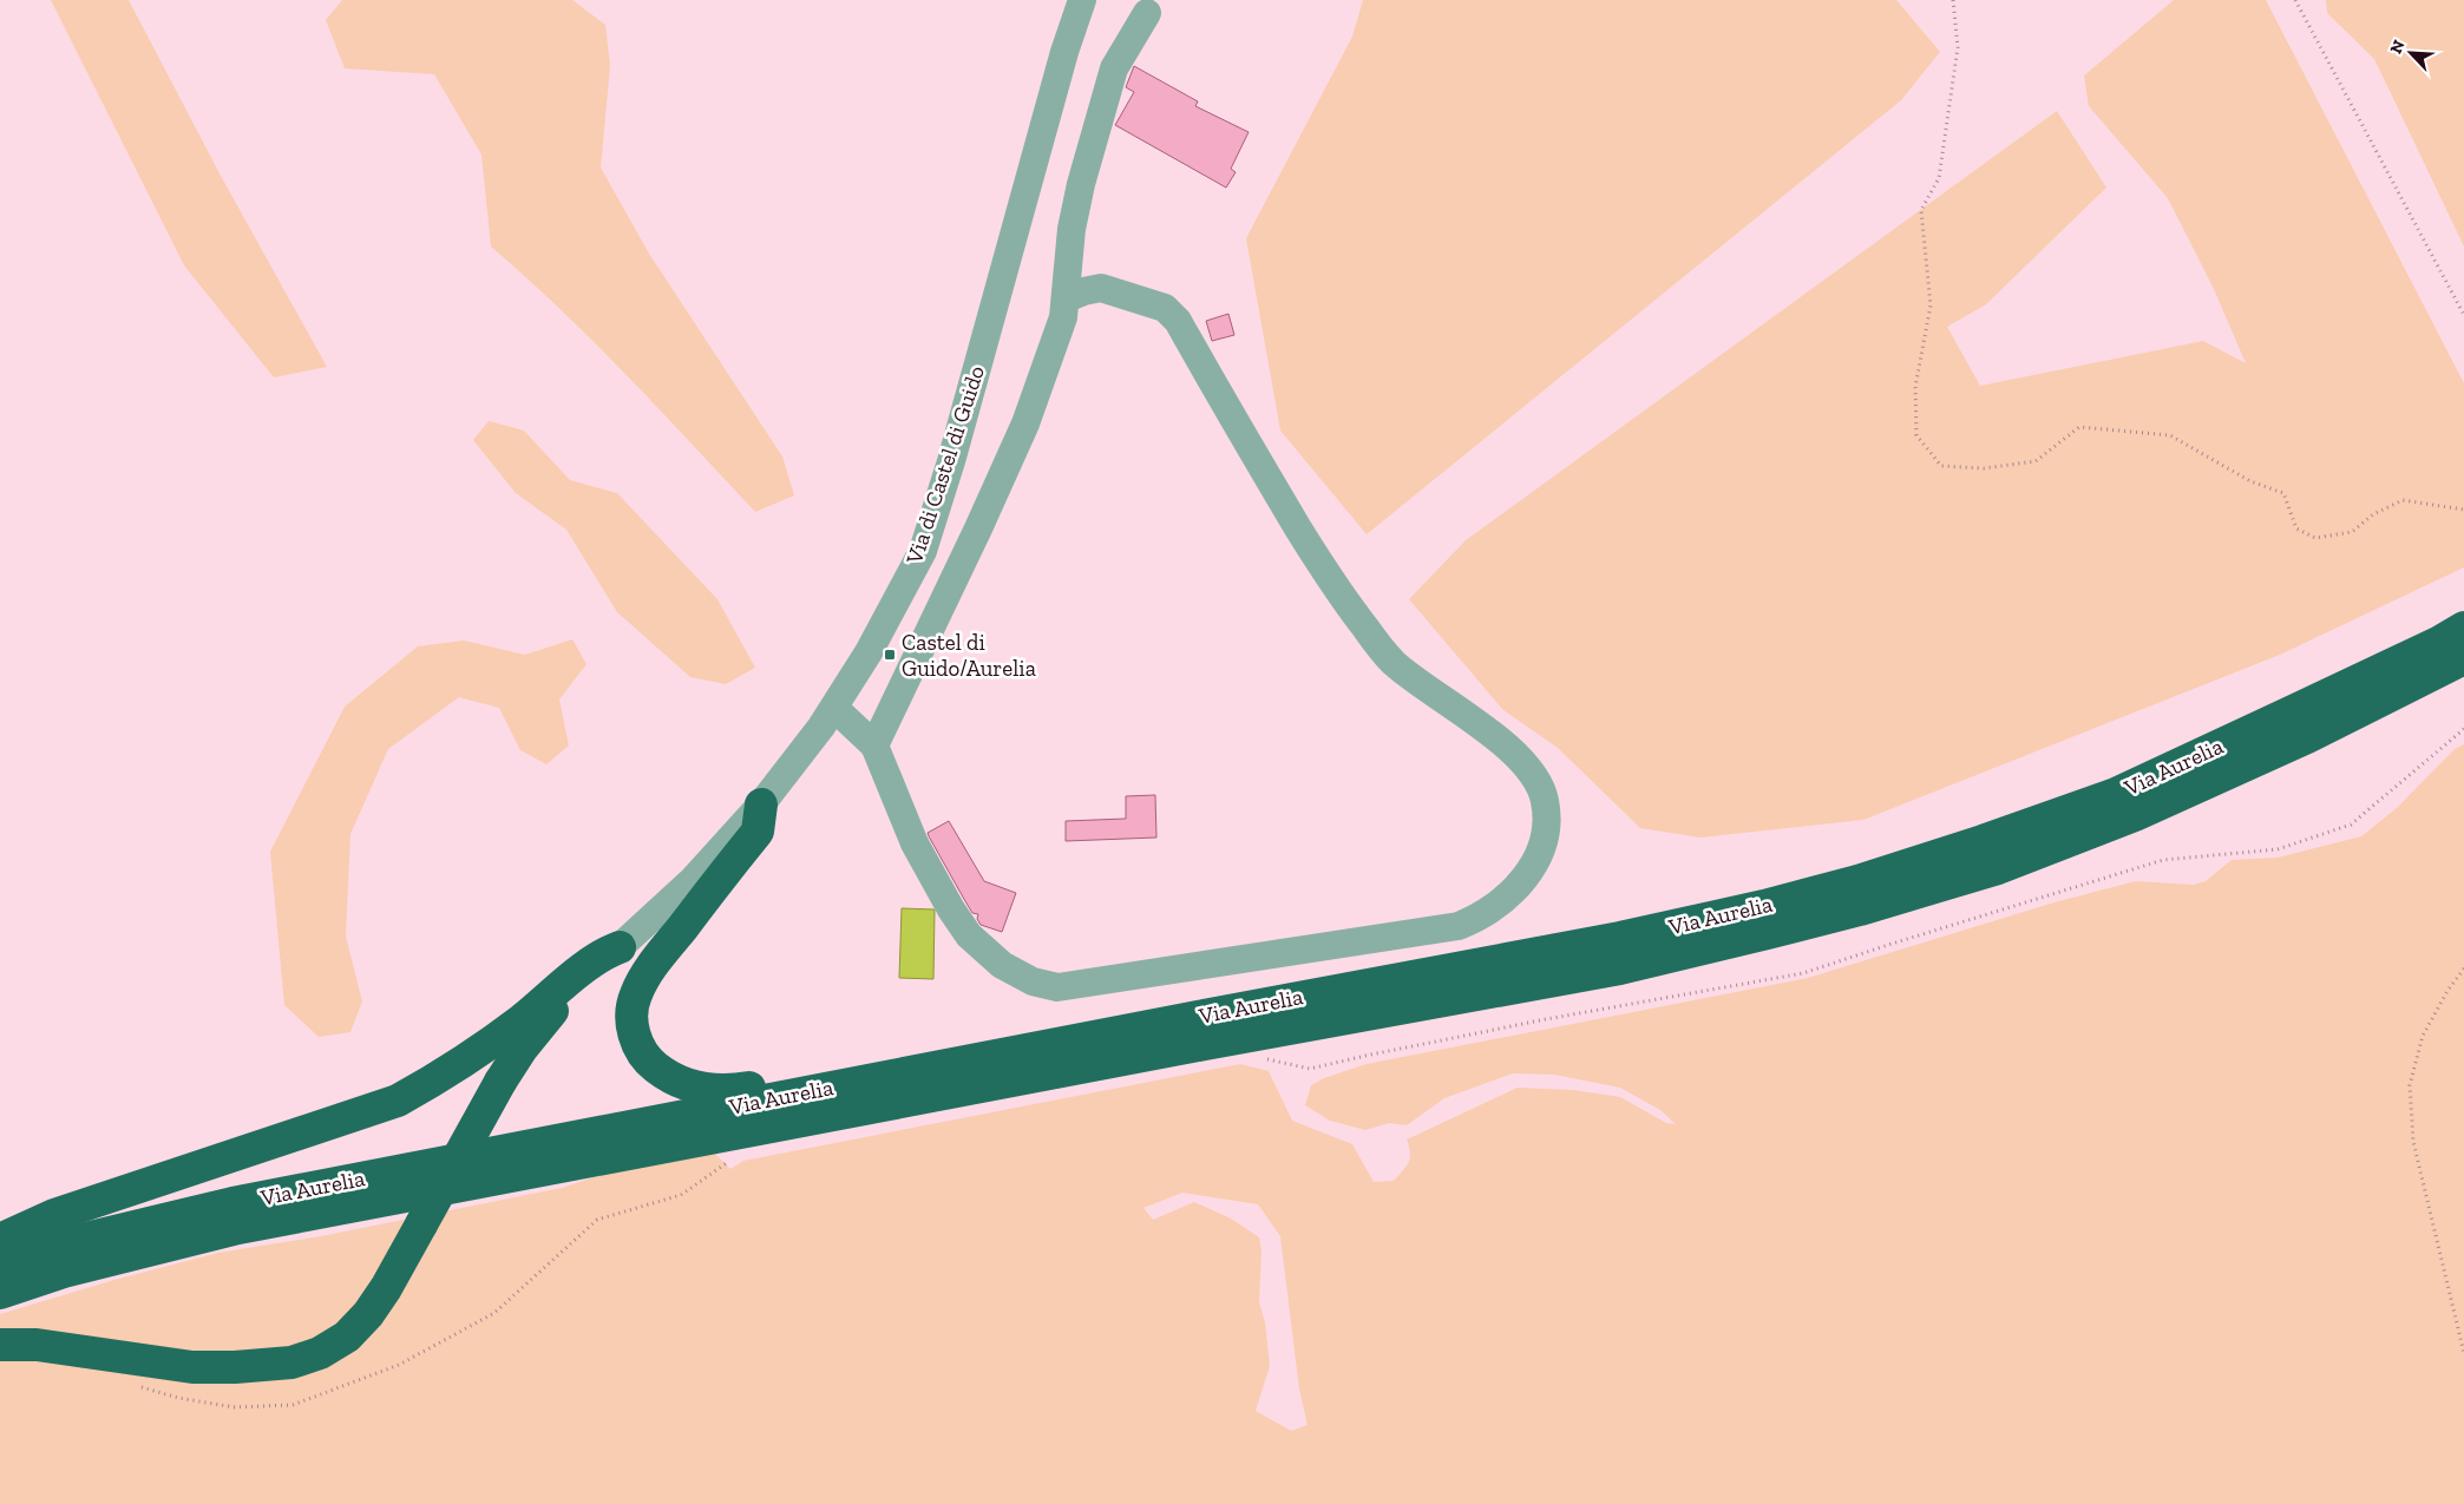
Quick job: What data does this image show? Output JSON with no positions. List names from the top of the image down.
{
  "streets": {
    "highway": ["Via Aurelia"],
    "street": ["Via di Castel di Guido"]
  },
  "places": {
    "transit": ["Castel di Guido/Aurelia"]
  },
  "north": "top left"
}
